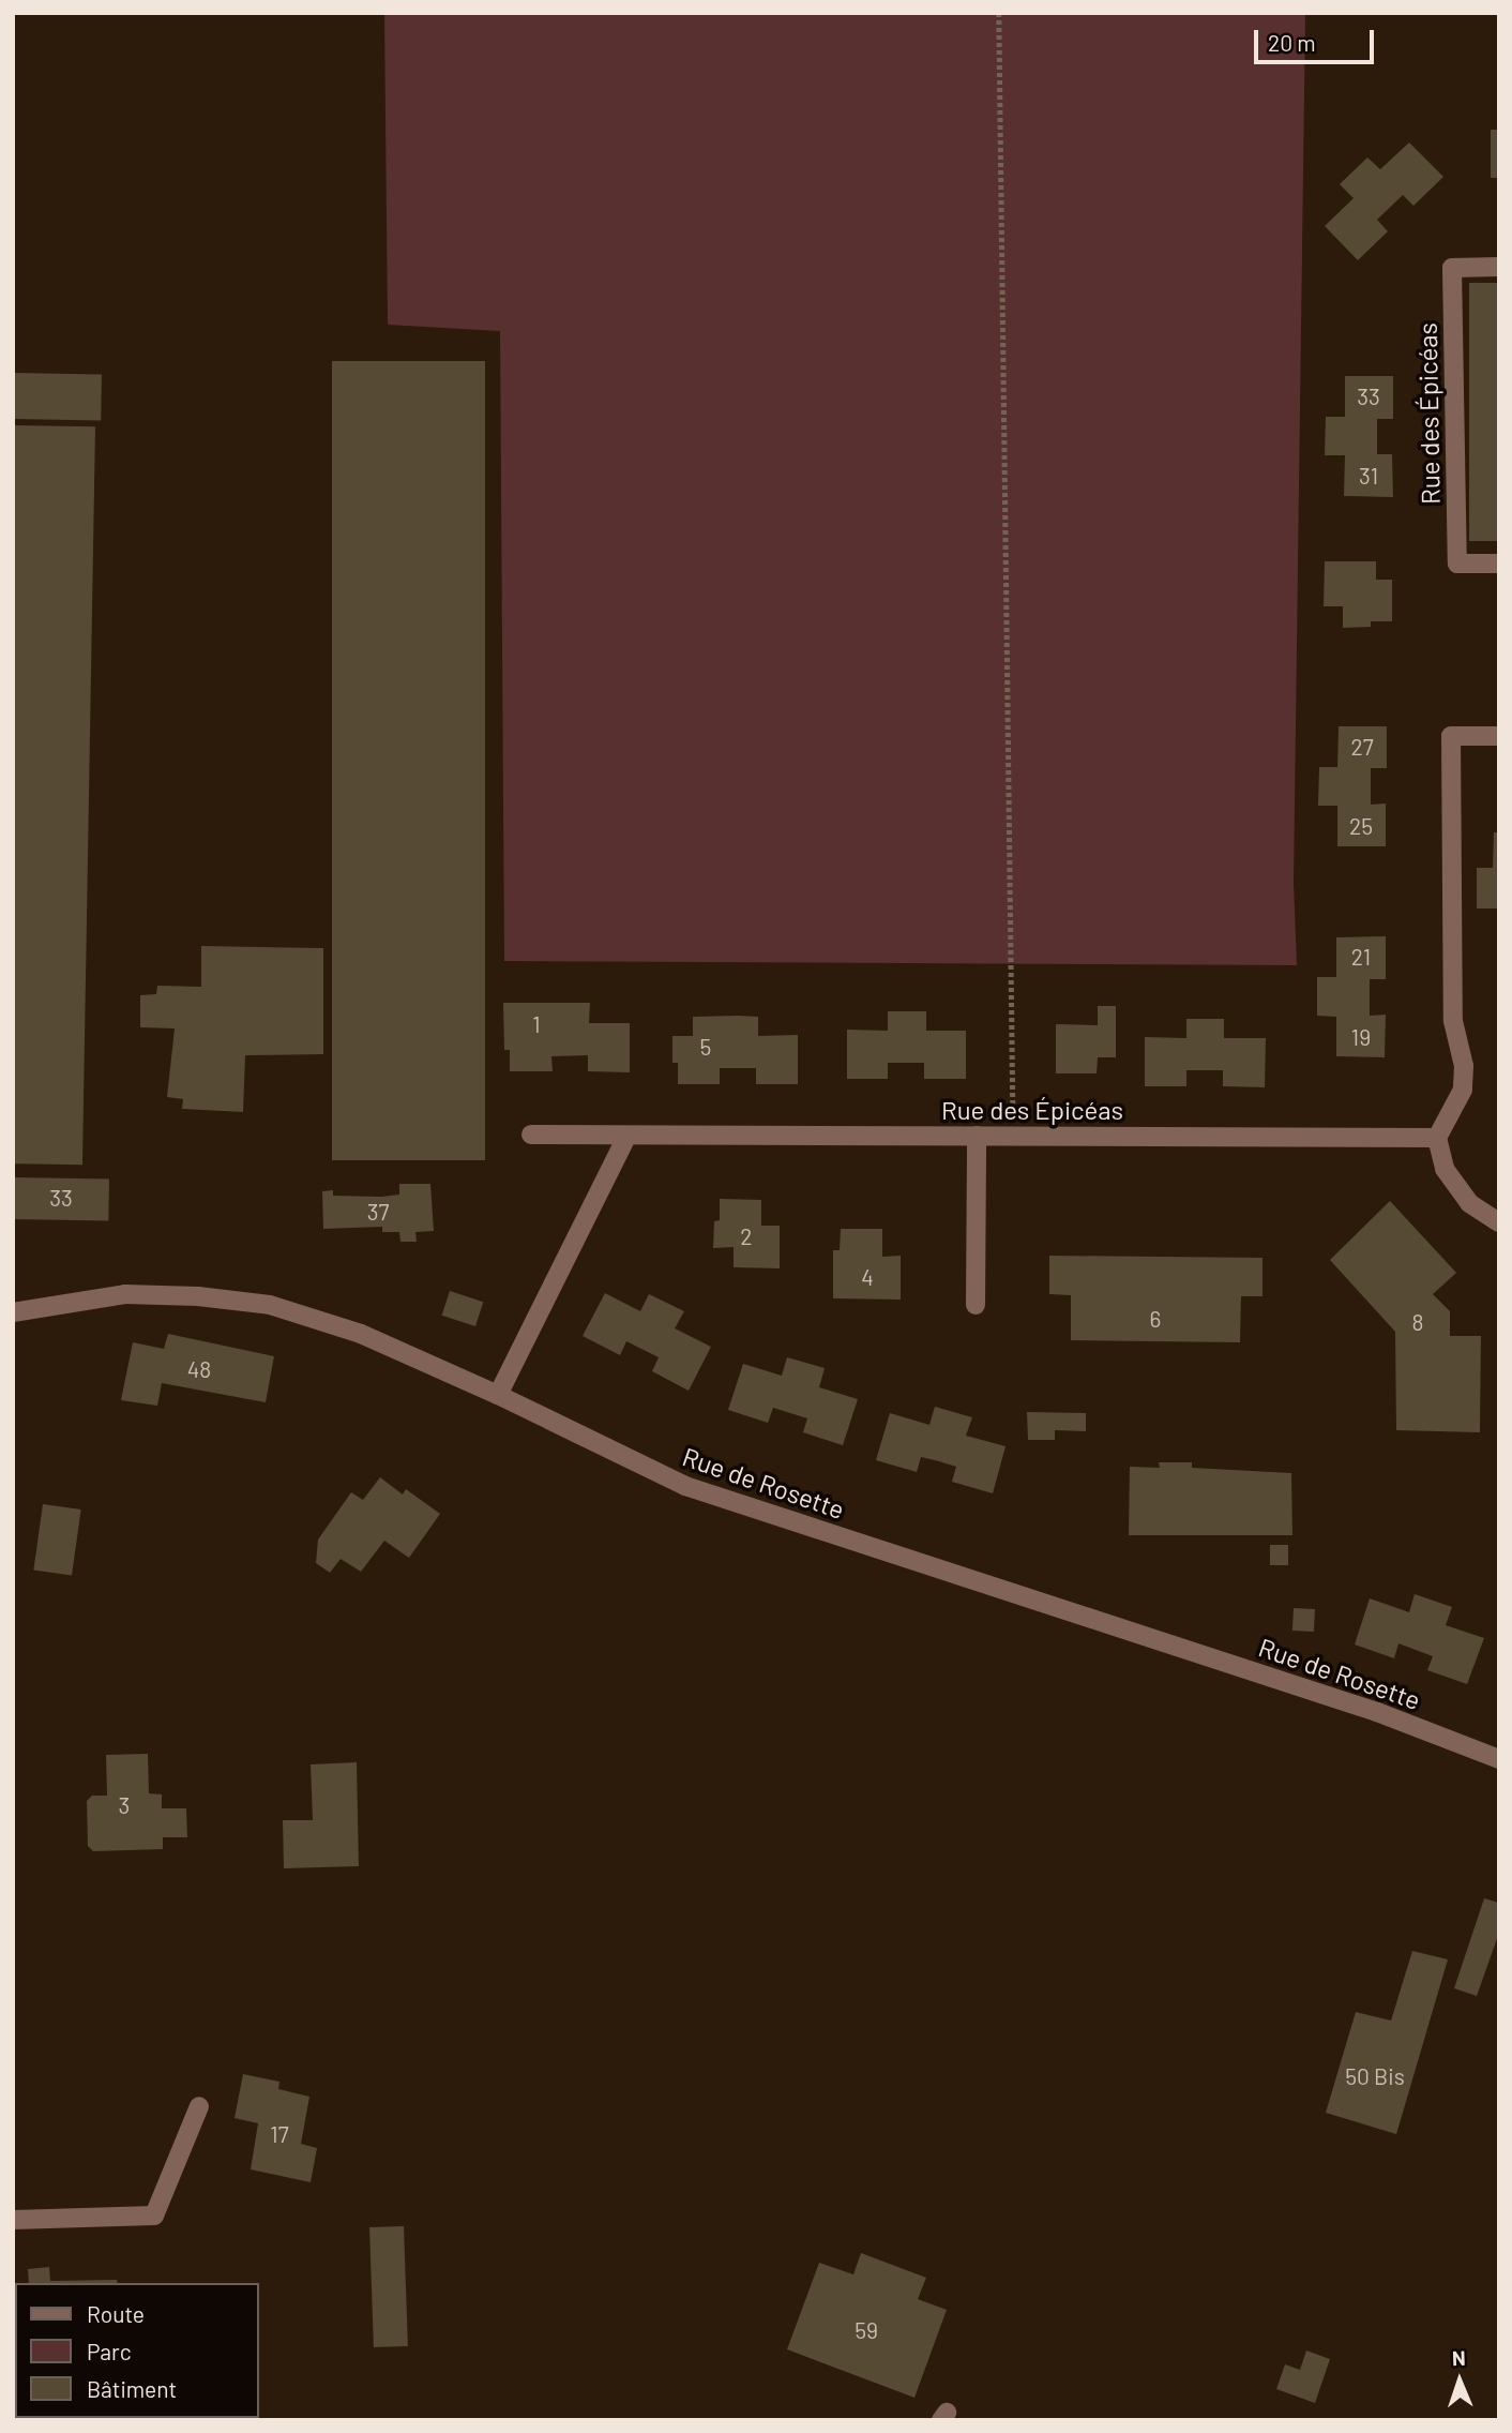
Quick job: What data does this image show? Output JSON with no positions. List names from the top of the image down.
{
  "streets": {
    "street": ["Rue des Épicéas", "Rue de Rosette"]
  },
  "house_numbers": [
    "33",
    "31",
    "27",
    "25",
    "21",
    "1",
    "19",
    "5",
    "33",
    "37",
    "2",
    "4",
    "6",
    "8",
    "48",
    "3",
    "50 Bis",
    "17",
    "59"
  ],
  "legend": ["Route", "Parc", "Bâtiment"],
  "scale_bar": "20 m",
  "north": "top"
}
